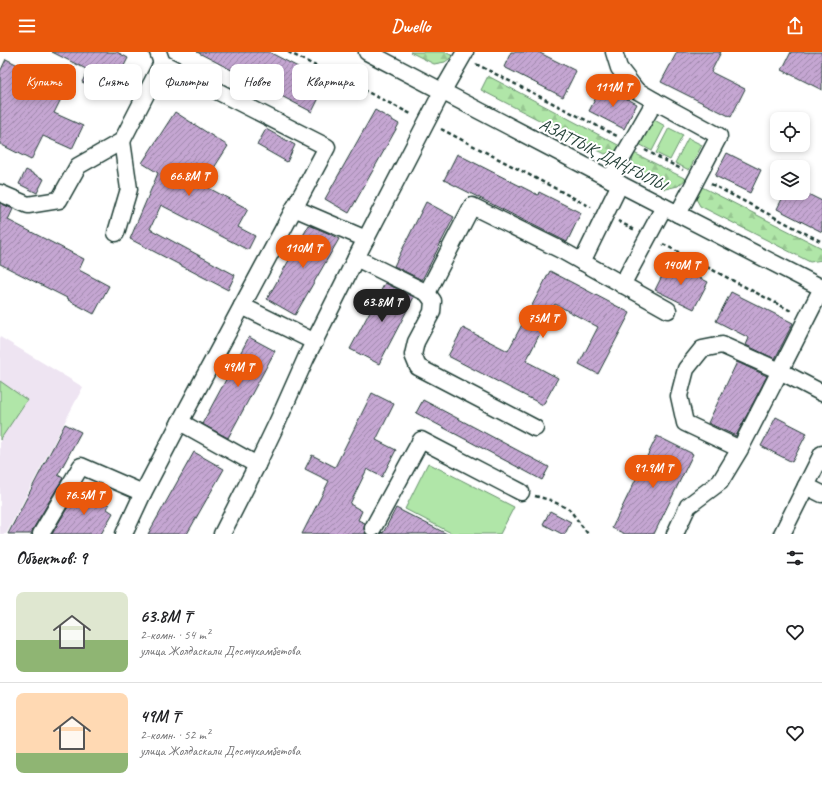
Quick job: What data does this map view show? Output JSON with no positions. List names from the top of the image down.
{
  "streets": {
    "street": ["АЗАТТЫҚ ДАҢҒЫЛЫ"]
  },
  "page": {
    "header": "Dwello",
    "chip": [
      "Купить",
      "Снять",
      "Фильтры",
      "Новое",
      "Квартира"
    ],
    "price": [
      "111M ₸",
      "66.8M ₸",
      "110M ₸",
      "140M ₸",
      "63.8M ₸",
      "75M ₸",
      "49M ₸",
      "91.9M ₸",
      "76.5M ₸"
    ],
    "heading": "Объектов: 9",
    "list": [
      {
        "name": "63.8M ₸",
        "note": "2-комн. · 54 m² · улица Жолдаскали Досмухамбетова"
      },
      {
        "name": "49M ₸",
        "note": "2-комн. · 52 m² · улица Жолдаскали Досмухамбетова"
      }
    ]
  }
}
